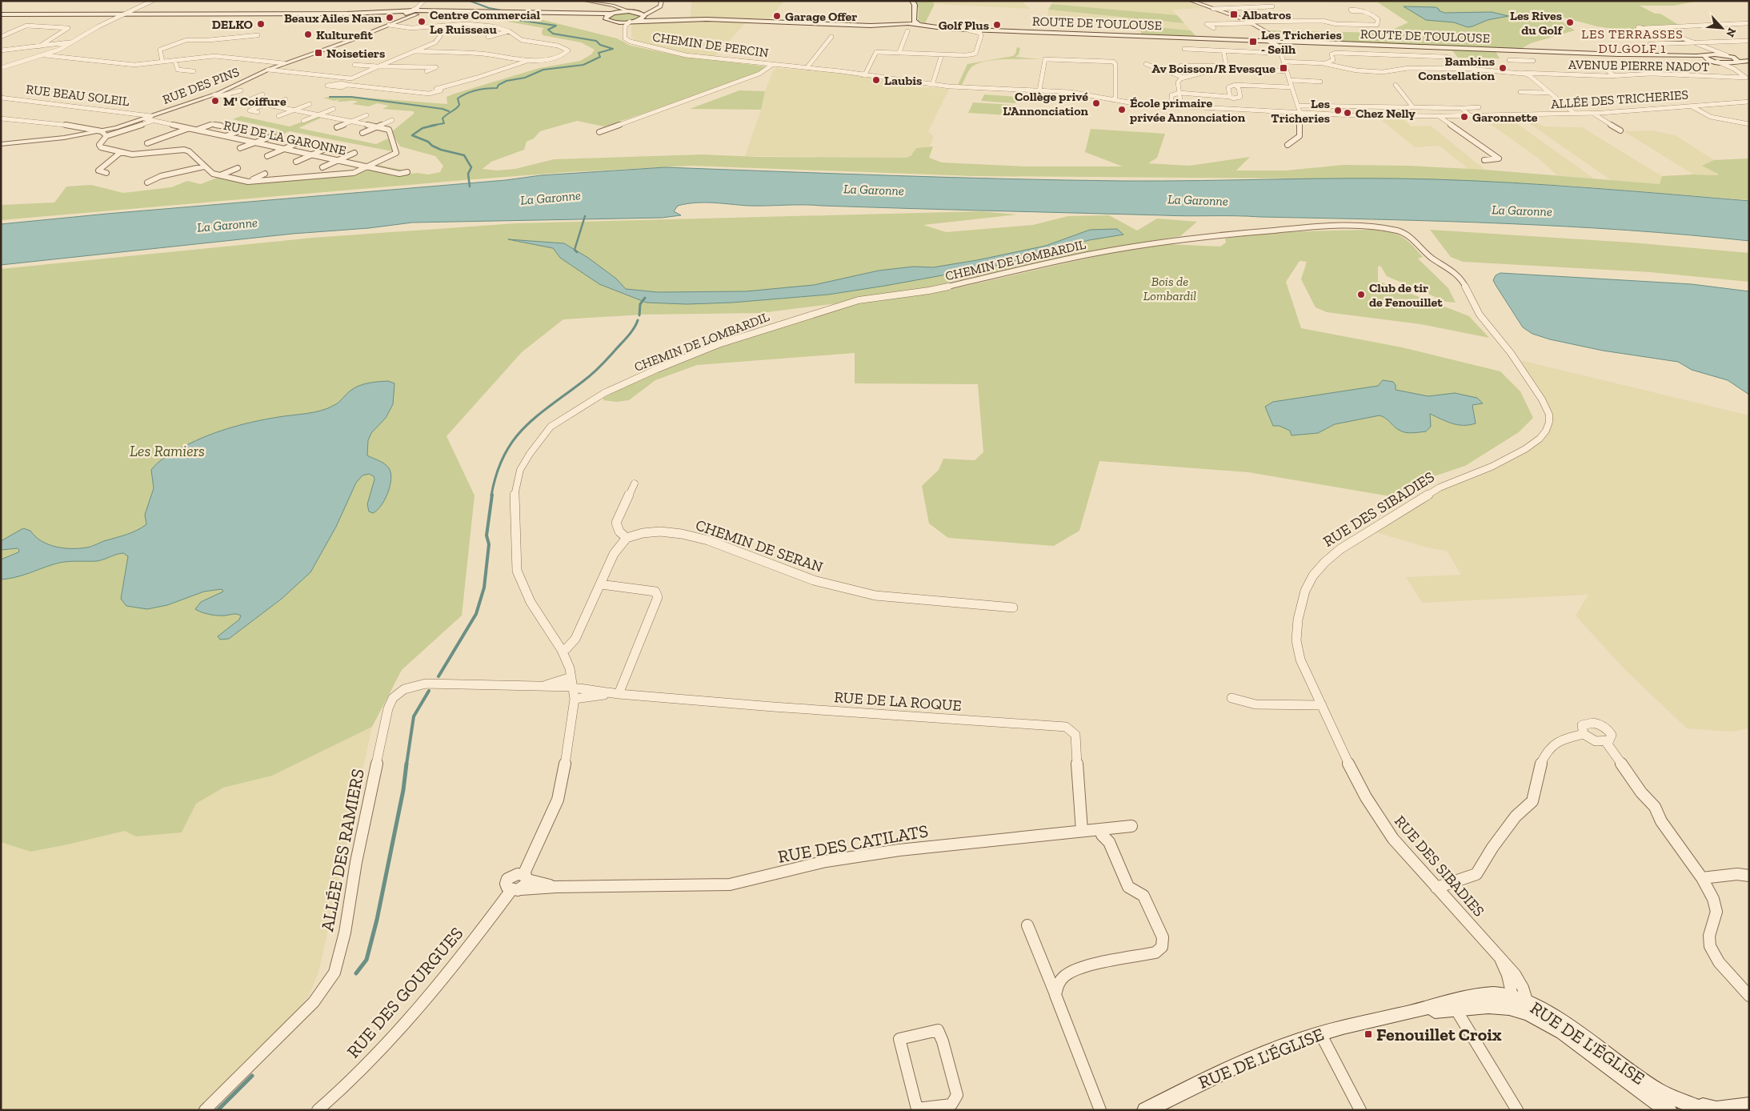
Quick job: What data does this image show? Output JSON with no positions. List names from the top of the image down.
{
  "streets": {
    "main road": ["ROUTE DE TOULOUSE", "RUE DE L'ÉGLISE"],
    "street": [
      "CHEMIN DE PERCIN",
      "AVENUE PIERRE NADOT",
      "RUE DES PINS",
      "RUE BEAU SOLEIL",
      "ALLÉE DES TRICHERIES",
      "RUE DE LA GARONNE",
      "CHEMIN DE LOMBARDIL",
      "RUE DES SIBADIES",
      "CHEMIN DE SERAN",
      "RUE DE LA ROQUE",
      "RUE DES CATILATS",
      "ALLÉE DES RAMIERS",
      "RUE DES GOURGUES"
    ]
  },
  "crossings": [
    ["CHEMIN DE PERCIN", "ALLÉE DES TRICHERIES"],
    ["RUE DES PINS", "RUE BEAU SOLEIL"],
    ["RUE DES PINS", "RUE DE LA GARONNE"],
    ["RUE BEAU SOLEIL", "RUE DE LA GARONNE"],
    ["CHEMIN DE LOMBARDIL", "RUE DES SIBADIES"],
    ["CHEMIN DE LOMBARDIL", "RUE DES GOURGUES"],
    ["RUE DES SIBADIES", "RUE DE L'ÉGLISE"],
    ["RUE DE LA ROQUE", "RUE DES CATILATS"],
    ["RUE DE LA ROQUE", "ALLÉE DES RAMIERS"],
    ["RUE DE LA ROQUE", "RUE DES GOURGUES"],
    ["RUE DES CATILATS", "RUE DES GOURGUES"],
    ["ALLÉE DES RAMIERS", "RUE DES GOURGUES"]
  ],
  "districts": ["LES TERRASSES DU GOLF 1"],
  "water": ["La Garonne"],
  "parks": ["Bois de Lombardil", "Les Ramiers"],
  "places": {
    "transit": [
      "Albatros",
      "Les Tricheries - Seilh",
      "Noisetiers",
      "Av Boisson/R Evesque",
      "Fenouillet Croix"
    ],
    "other": [
      "Garage Offer",
      "Beaux Ailes Naan",
      "Centre Commercial Le Ruisseau",
      "Les Rives du Golf",
      "DELKO",
      "Golf Plus",
      "Kulturefit",
      "Bambins Constellation",
      "Laubis",
      "M' Coiffure",
      "Collège privé L'Annonciation",
      "École primaire privée Annonciation",
      "Les Tricheries",
      "Chez Nelly",
      "Garonnette",
      "Club de tir de Fenouillet"
    ]
  },
  "north": "bottom right"
}
